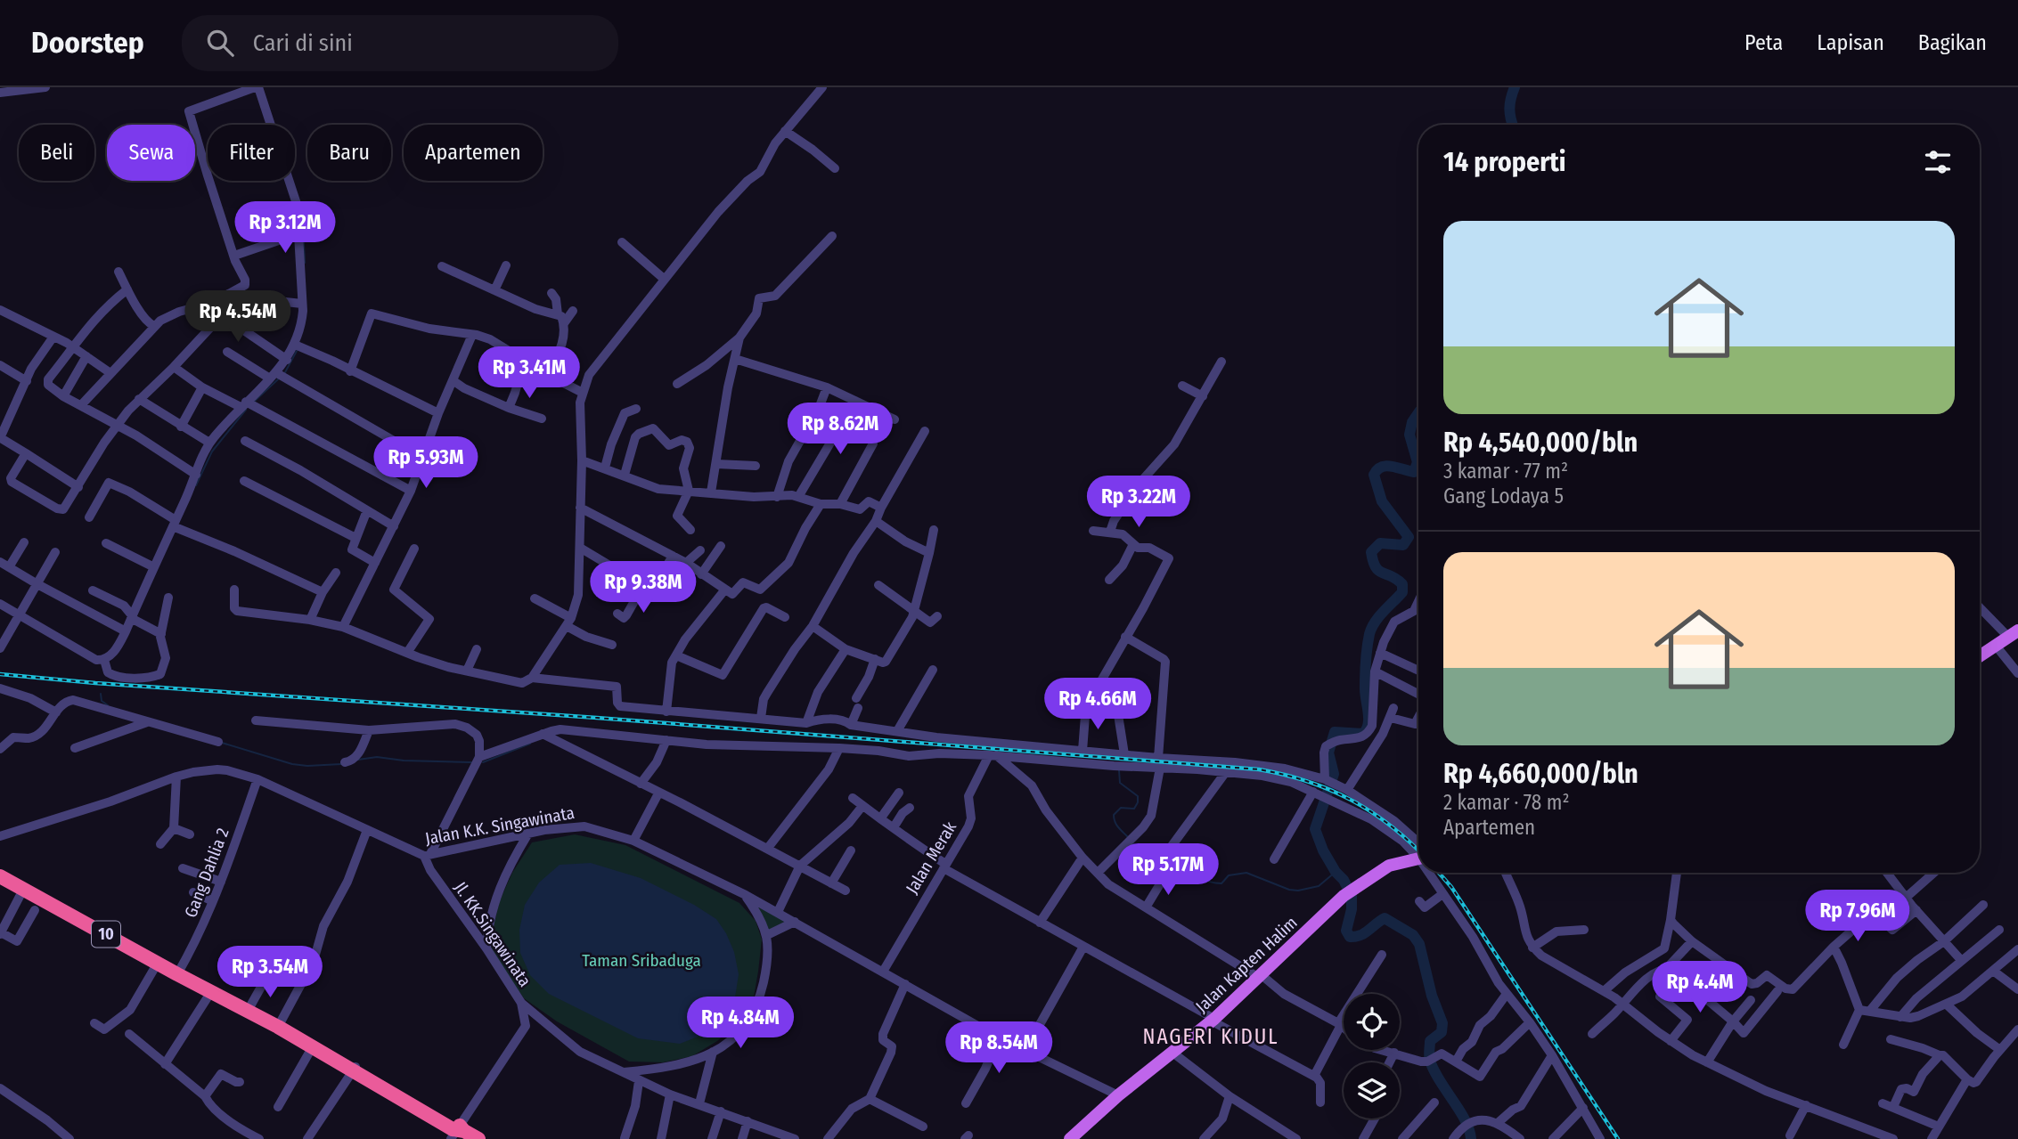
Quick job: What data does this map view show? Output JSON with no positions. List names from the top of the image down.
{
  "streets": {
    "highway": ["10"],
    "main road": ["Jalan Kapten Halim"],
    "street": [
      "Jalan K.K. Singawinata",
      "Jalan Merak",
      "Gang Dahlia 2",
      "Jl. KK.Singawinata"
    ]
  },
  "crossings": [
    ["Jalan K.K. Singawinata", "Jalan Merak"],
    ["Jalan K.K. Singawinata", "Gang Dahlia 2"],
    ["Jalan K.K. Singawinata", "Jl. KK.Singawinata"],
    ["Jalan K.K. Singawinata", "Jalan Kapten Halim"],
    ["Gang Dahlia 2", "10"]
  ],
  "districts": ["NAGERI KIDUL"],
  "parks": ["Taman Sribaduga"],
  "page": {
    "header": "Doorstep",
    "search": "Cari di sini",
    "nav": ["Peta", "Lapisan", "Bagikan"],
    "chip": [
      "Beli",
      "Sewa",
      "Filter",
      "Baru",
      "Apartemen"
    ],
    "heading": "14 properti",
    "list": [
      {
        "name": "Rp 4,540,000/bln",
        "note": "3 kamar · 77 m² · Gang Lodaya 5"
      },
      {
        "name": "Rp 4,660,000/bln",
        "note": "2 kamar · 78 m² · Apartemen"
      }
    ],
    "price": [
      "Rp 3.12M",
      "Rp 4.54M",
      "Rp 3.41M",
      "Rp 8.62M",
      "Rp 5.93M",
      "Rp 3.22M",
      "Rp 9.38M",
      "Rp 4.66M",
      "Rp 5.17M",
      "Rp 7.96M",
      "Rp 3.54M",
      "Rp 4.4M",
      "Rp 4.84M",
      "Rp 8.54M"
    ]
  }
}
